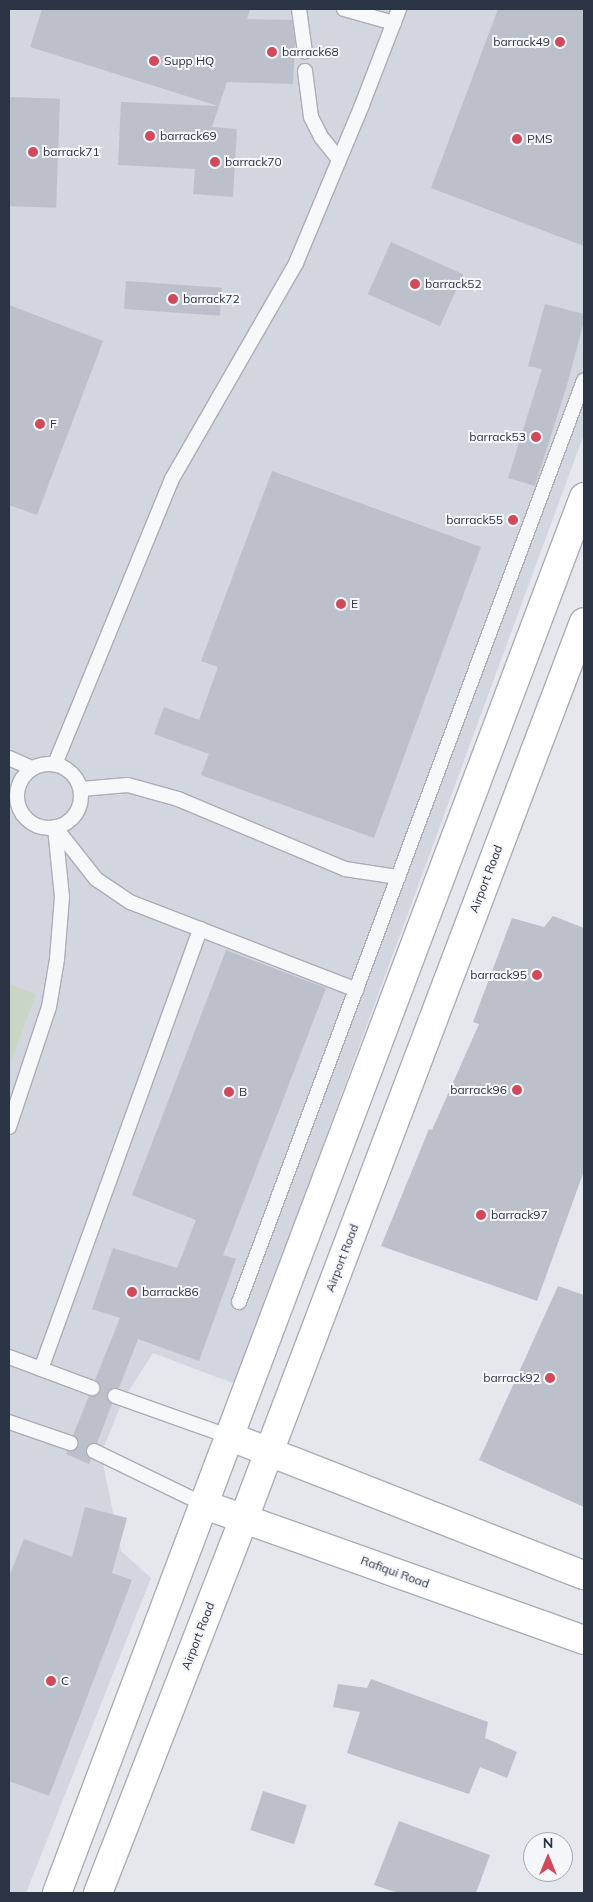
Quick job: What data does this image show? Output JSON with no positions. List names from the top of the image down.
{
  "streets": {
    "main road": ["Airport Road", "Rafiqui Road"]
  },
  "crossings": [
    ["Airport Road", "Rafiqui Road"]
  ],
  "places": [
    "barrack49",
    "barrack68",
    "Supp HQ",
    "barrack69",
    "PMS",
    "barrack71",
    "barrack70",
    "barrack52",
    "barrack72",
    "F",
    "barrack53",
    "barrack55",
    "E",
    "barrack95",
    "barrack96",
    "B",
    "barrack97",
    "barrack86",
    "barrack92",
    "C"
  ],
  "north": "top"
}
